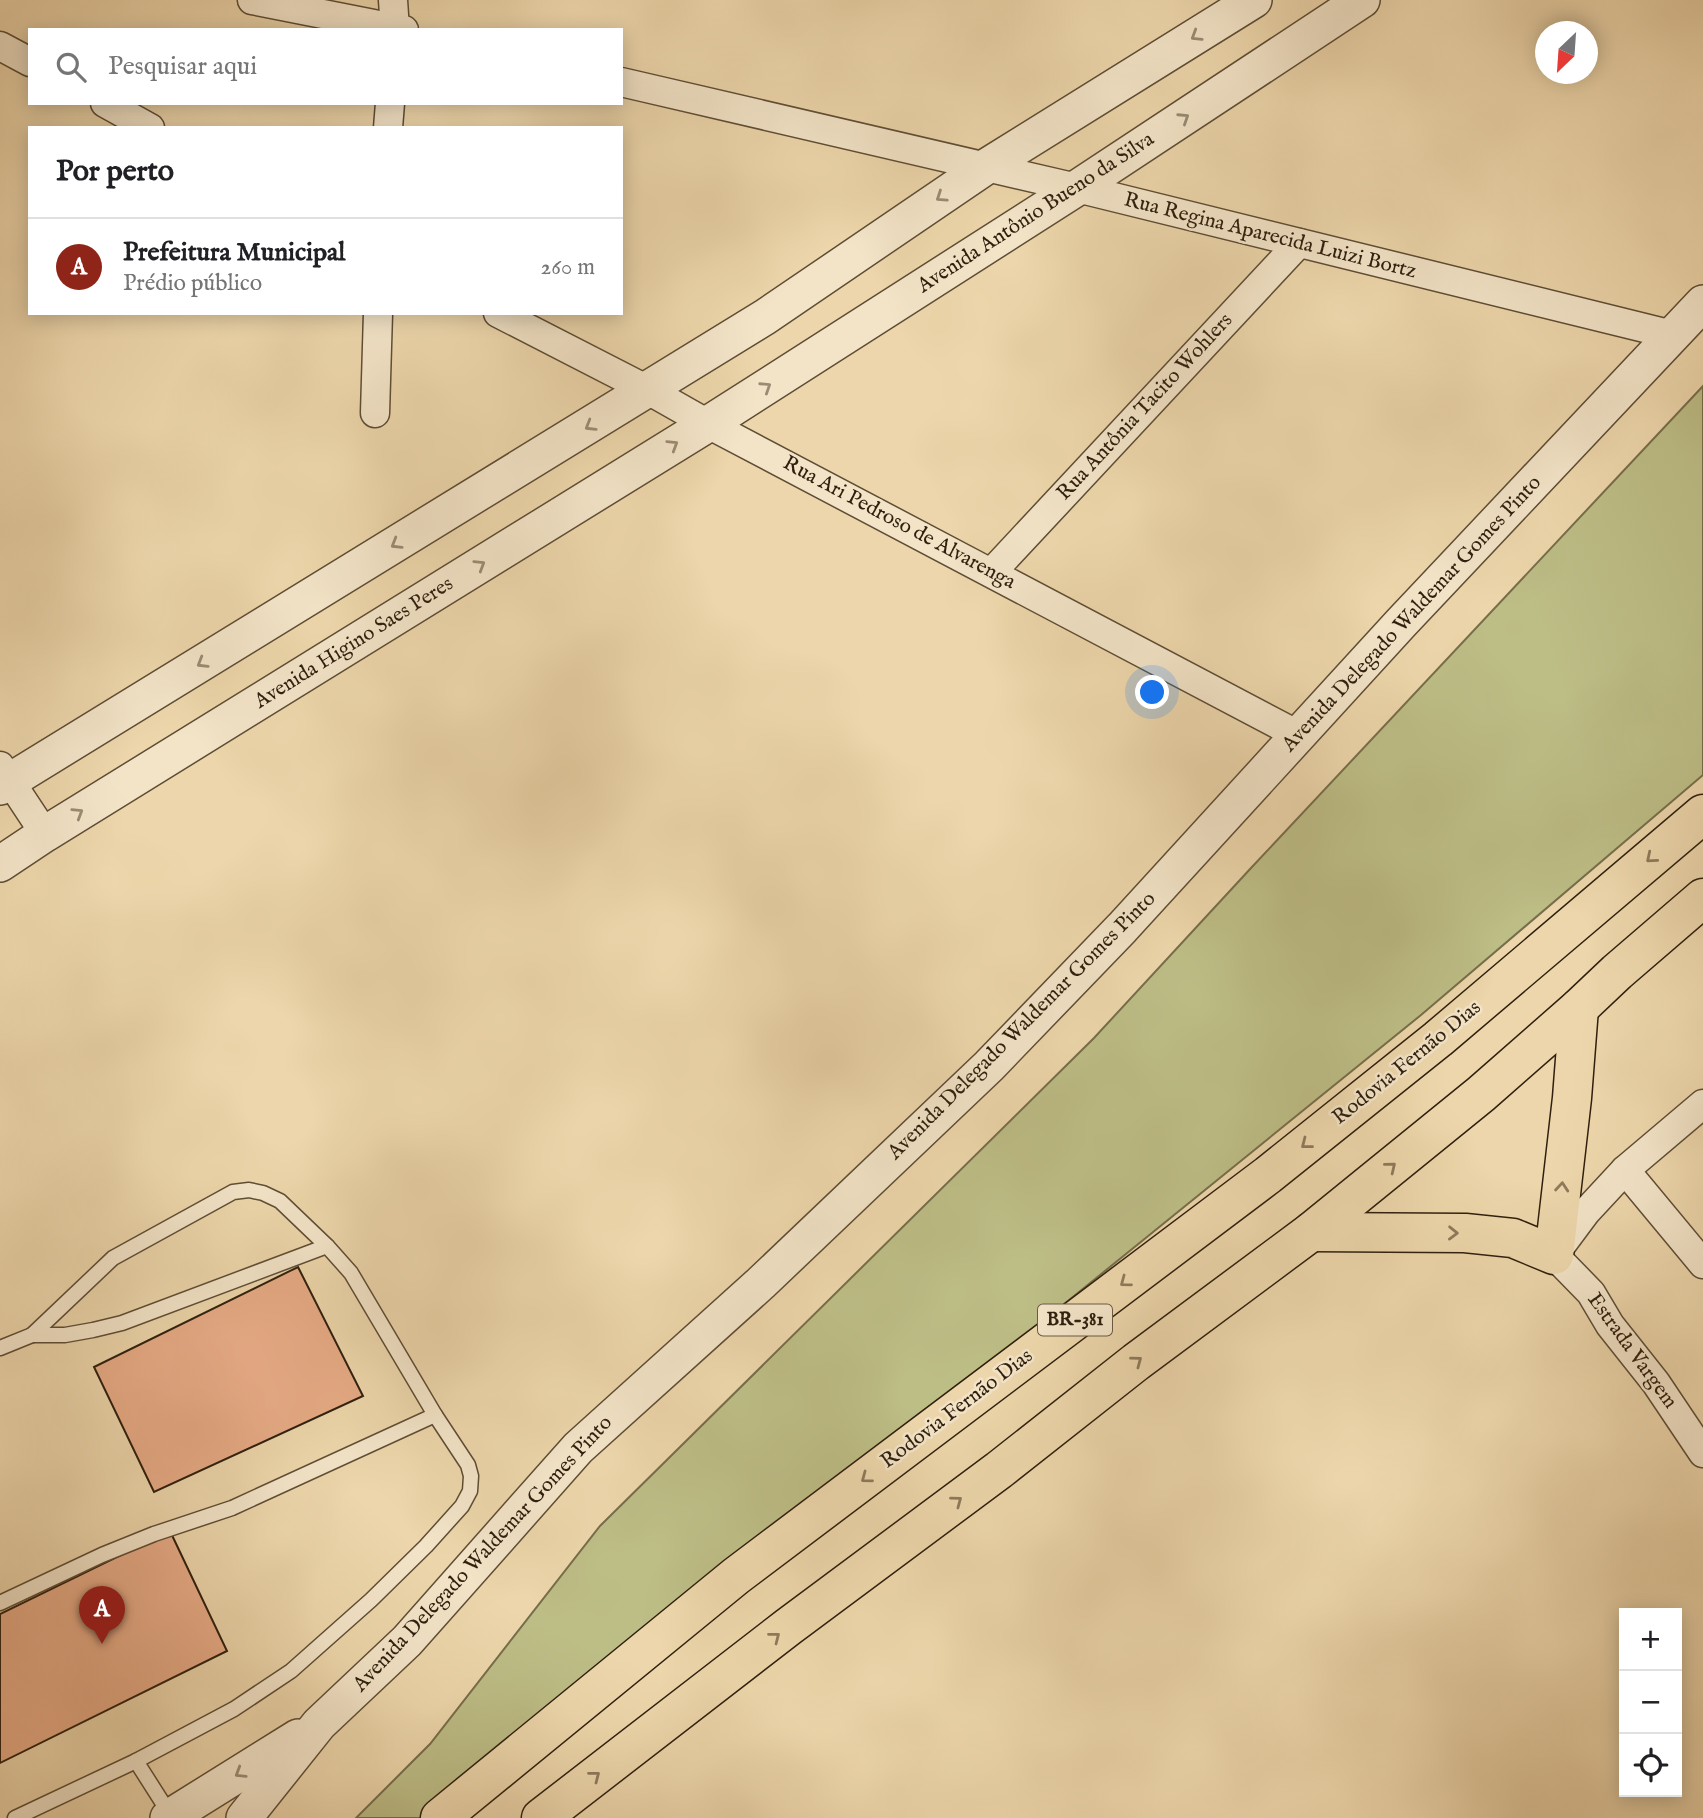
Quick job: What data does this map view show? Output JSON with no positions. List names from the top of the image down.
{
  "streets": {
    "highway": ["Rodovia Fernão Dias", "BR-381"],
    "street": [
      "Avenida Antônio Bueno da Silva",
      "Rua Regina Aparecida Luizi Bortz",
      "Rua Antônia Tacito Wohlers",
      "Rua Ari Pedroso de Alvarenga",
      "Avenida Delegado Waldemar Gomes Pinto",
      "Avenida Higino Saes Peres",
      "Estrada Vargem"
    ]
  },
  "crossings": [
    ["Avenida Antônio Bueno da Silva", "Rua Regina Aparecida Luizi Bortz"],
    ["Avenida Antônio Bueno da Silva", "Rua Ari Pedroso de Alvarenga"],
    ["Avenida Antônio Bueno da Silva", "Avenida Higino Saes Peres"],
    ["Rua Regina Aparecida Luizi Bortz", "Rua Antônia Tacito Wohlers"],
    ["Rua Regina Aparecida Luizi Bortz", "Avenida Delegado Waldemar Gomes Pinto"],
    ["Rua Antônia Tacito Wohlers", "Rua Ari Pedroso de Alvarenga"],
    ["Rua Ari Pedroso de Alvarenga", "Avenida Delegado Waldemar Gomes Pinto"],
    ["Rua Ari Pedroso de Alvarenga", "Avenida Higino Saes Peres"]
  ],
  "north": "bottom left",
  "page": {
    "search": "Pesquisar aqui",
    "heading": "Por perto",
    "list": [
      {
        "mark": "A",
        "name": "Prefeitura Municipal",
        "note": "Prédio público",
        "value": "260 m"
      }
    ],
    "pins": "A",
    "map_buttons": ["+", "−"]
  }
}
